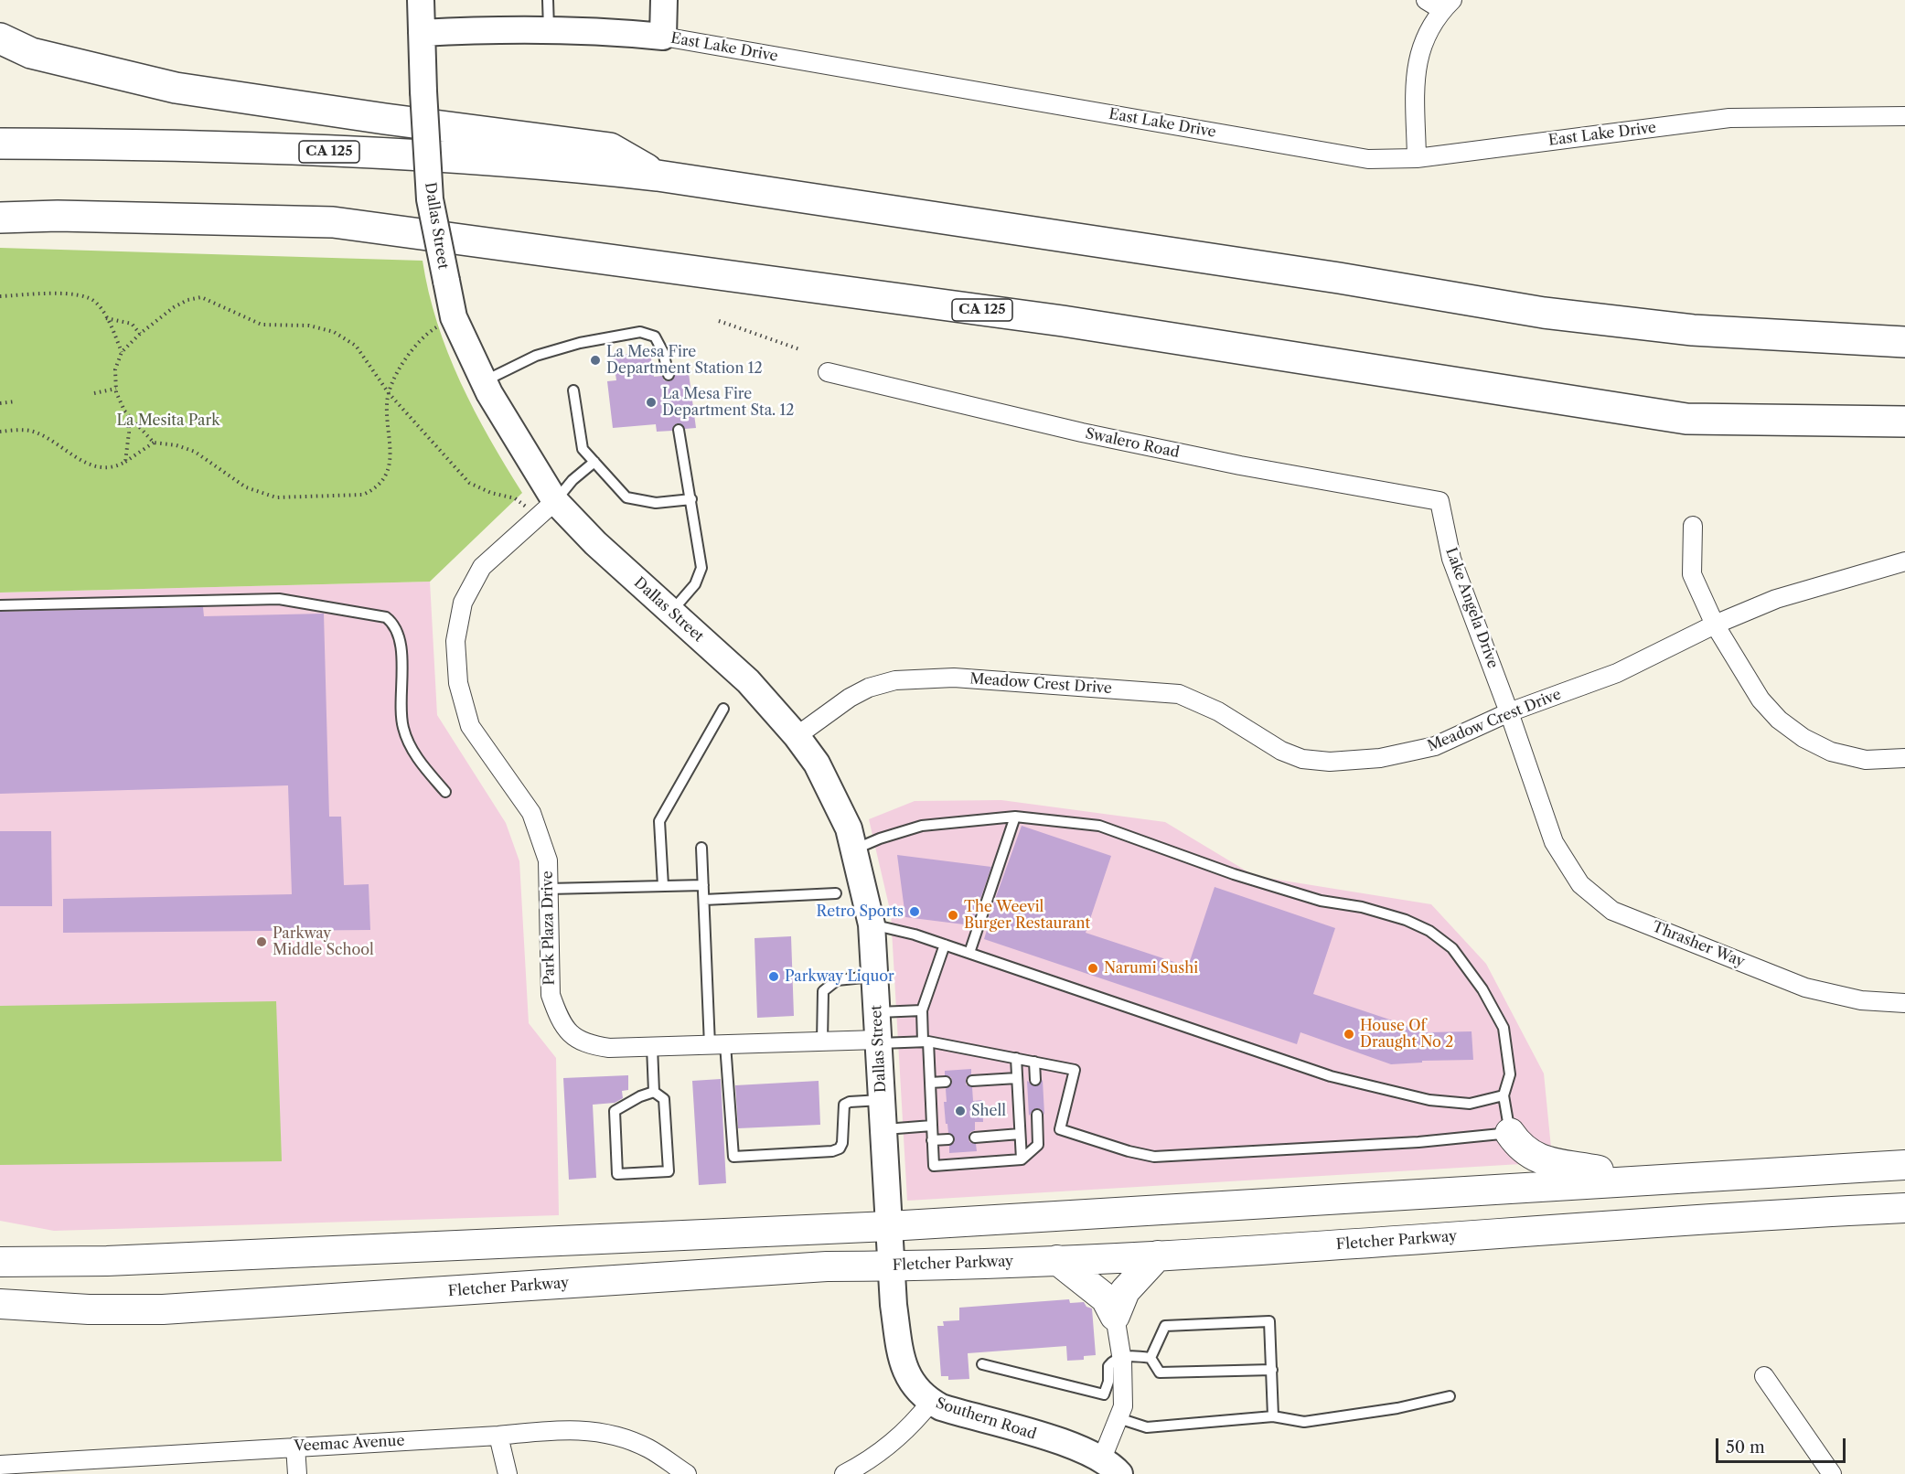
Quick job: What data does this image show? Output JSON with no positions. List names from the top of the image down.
{
  "streets": {
    "highway": ["CA 125"],
    "main road": ["Fletcher Parkway"],
    "street": [
      "East Lake Drive",
      "Dallas Street",
      "Swalero Road",
      "Lake Angela Drive",
      "Meadow Crest Drive",
      "Park Plaza Drive",
      "Thrasher Way",
      "Southern Road",
      "Veemac Avenue"
    ]
  },
  "crossings": [
    ["East Lake Drive", "Dallas Street"],
    ["Dallas Street", "Meadow Crest Drive"],
    ["Dallas Street", "Park Plaza Drive"],
    ["Dallas Street", "Southern Road"],
    ["Swalero Road", "Lake Angela Drive"],
    ["Lake Angela Drive", "Meadow Crest Drive"],
    ["Lake Angela Drive", "Thrasher Way"],
    ["Fletcher Parkway", "Southern Road"]
  ],
  "parks": ["La Mesita Park"],
  "places": [
    "La Mesa Fire Department Station 12",
    "La Mesa Fire Department Sta. 12",
    "Retro Sports",
    "The Weevil Burger Restaurant",
    "Parkway Middle School",
    "Narumi Sushi",
    "Parkway Liquor",
    "House Of Draught No 2",
    "Shell"
  ],
  "scale_bar": "50 m"
}
